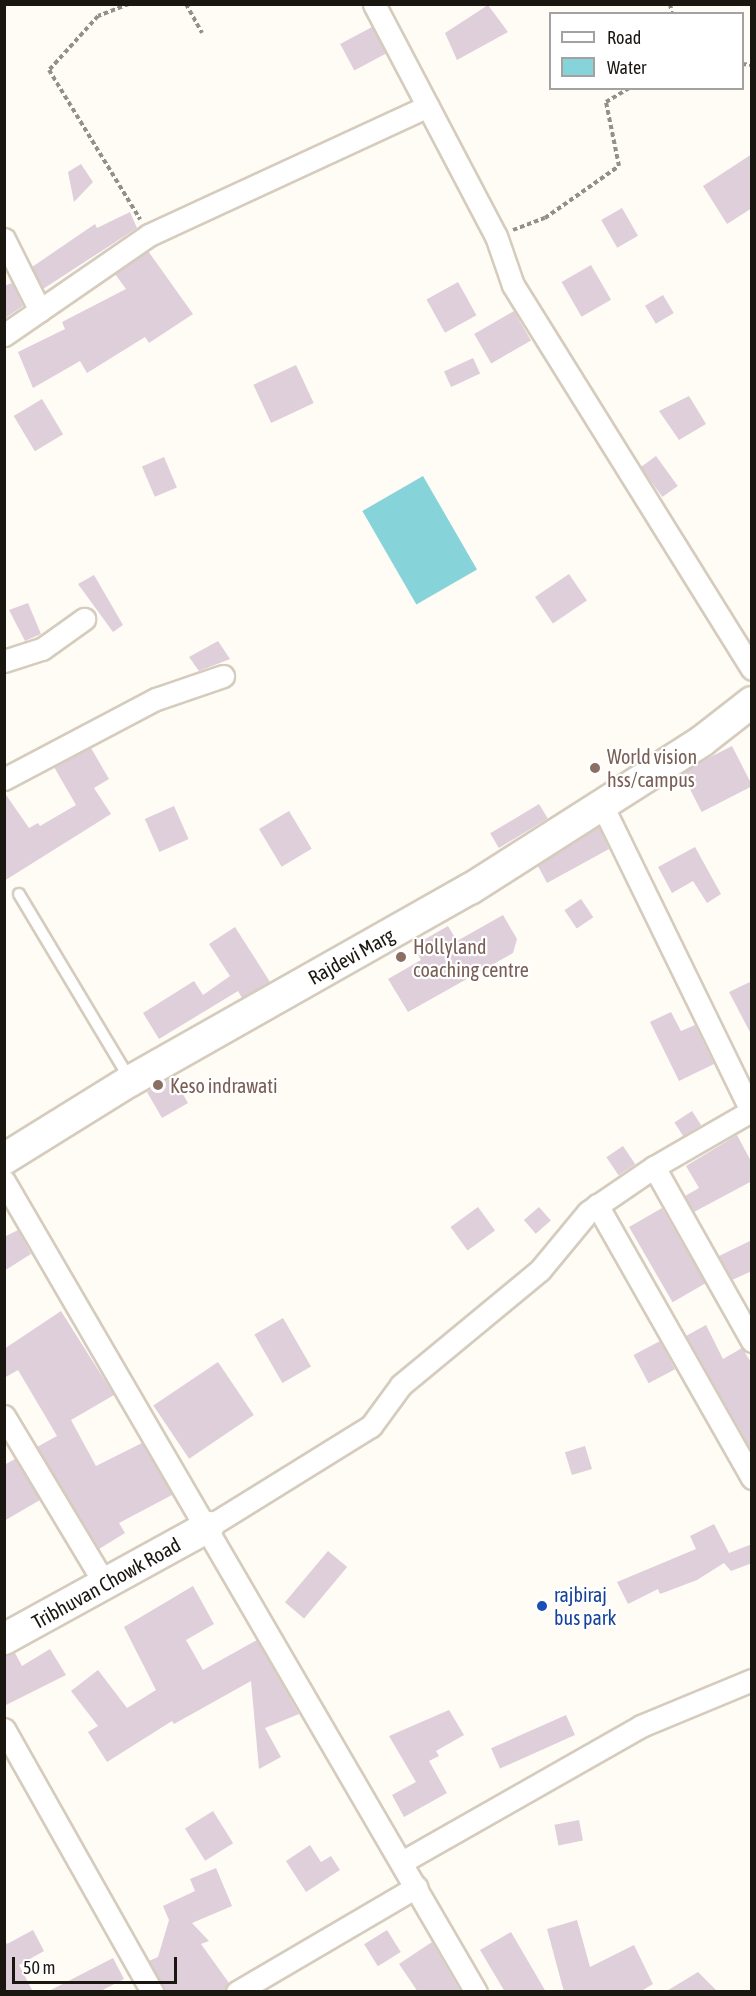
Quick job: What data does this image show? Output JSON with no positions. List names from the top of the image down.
{
  "streets": {
    "main road": ["Rajdevi Marg", "Tribhuvan Chowk Road"]
  },
  "places": [
    "World vision hss/campus",
    "Hollyland coaching centre",
    "Keso indrawati",
    "rajbiraj bus park"
  ],
  "legend": ["Road", "Water"],
  "scale_bar": "50 m"
}
